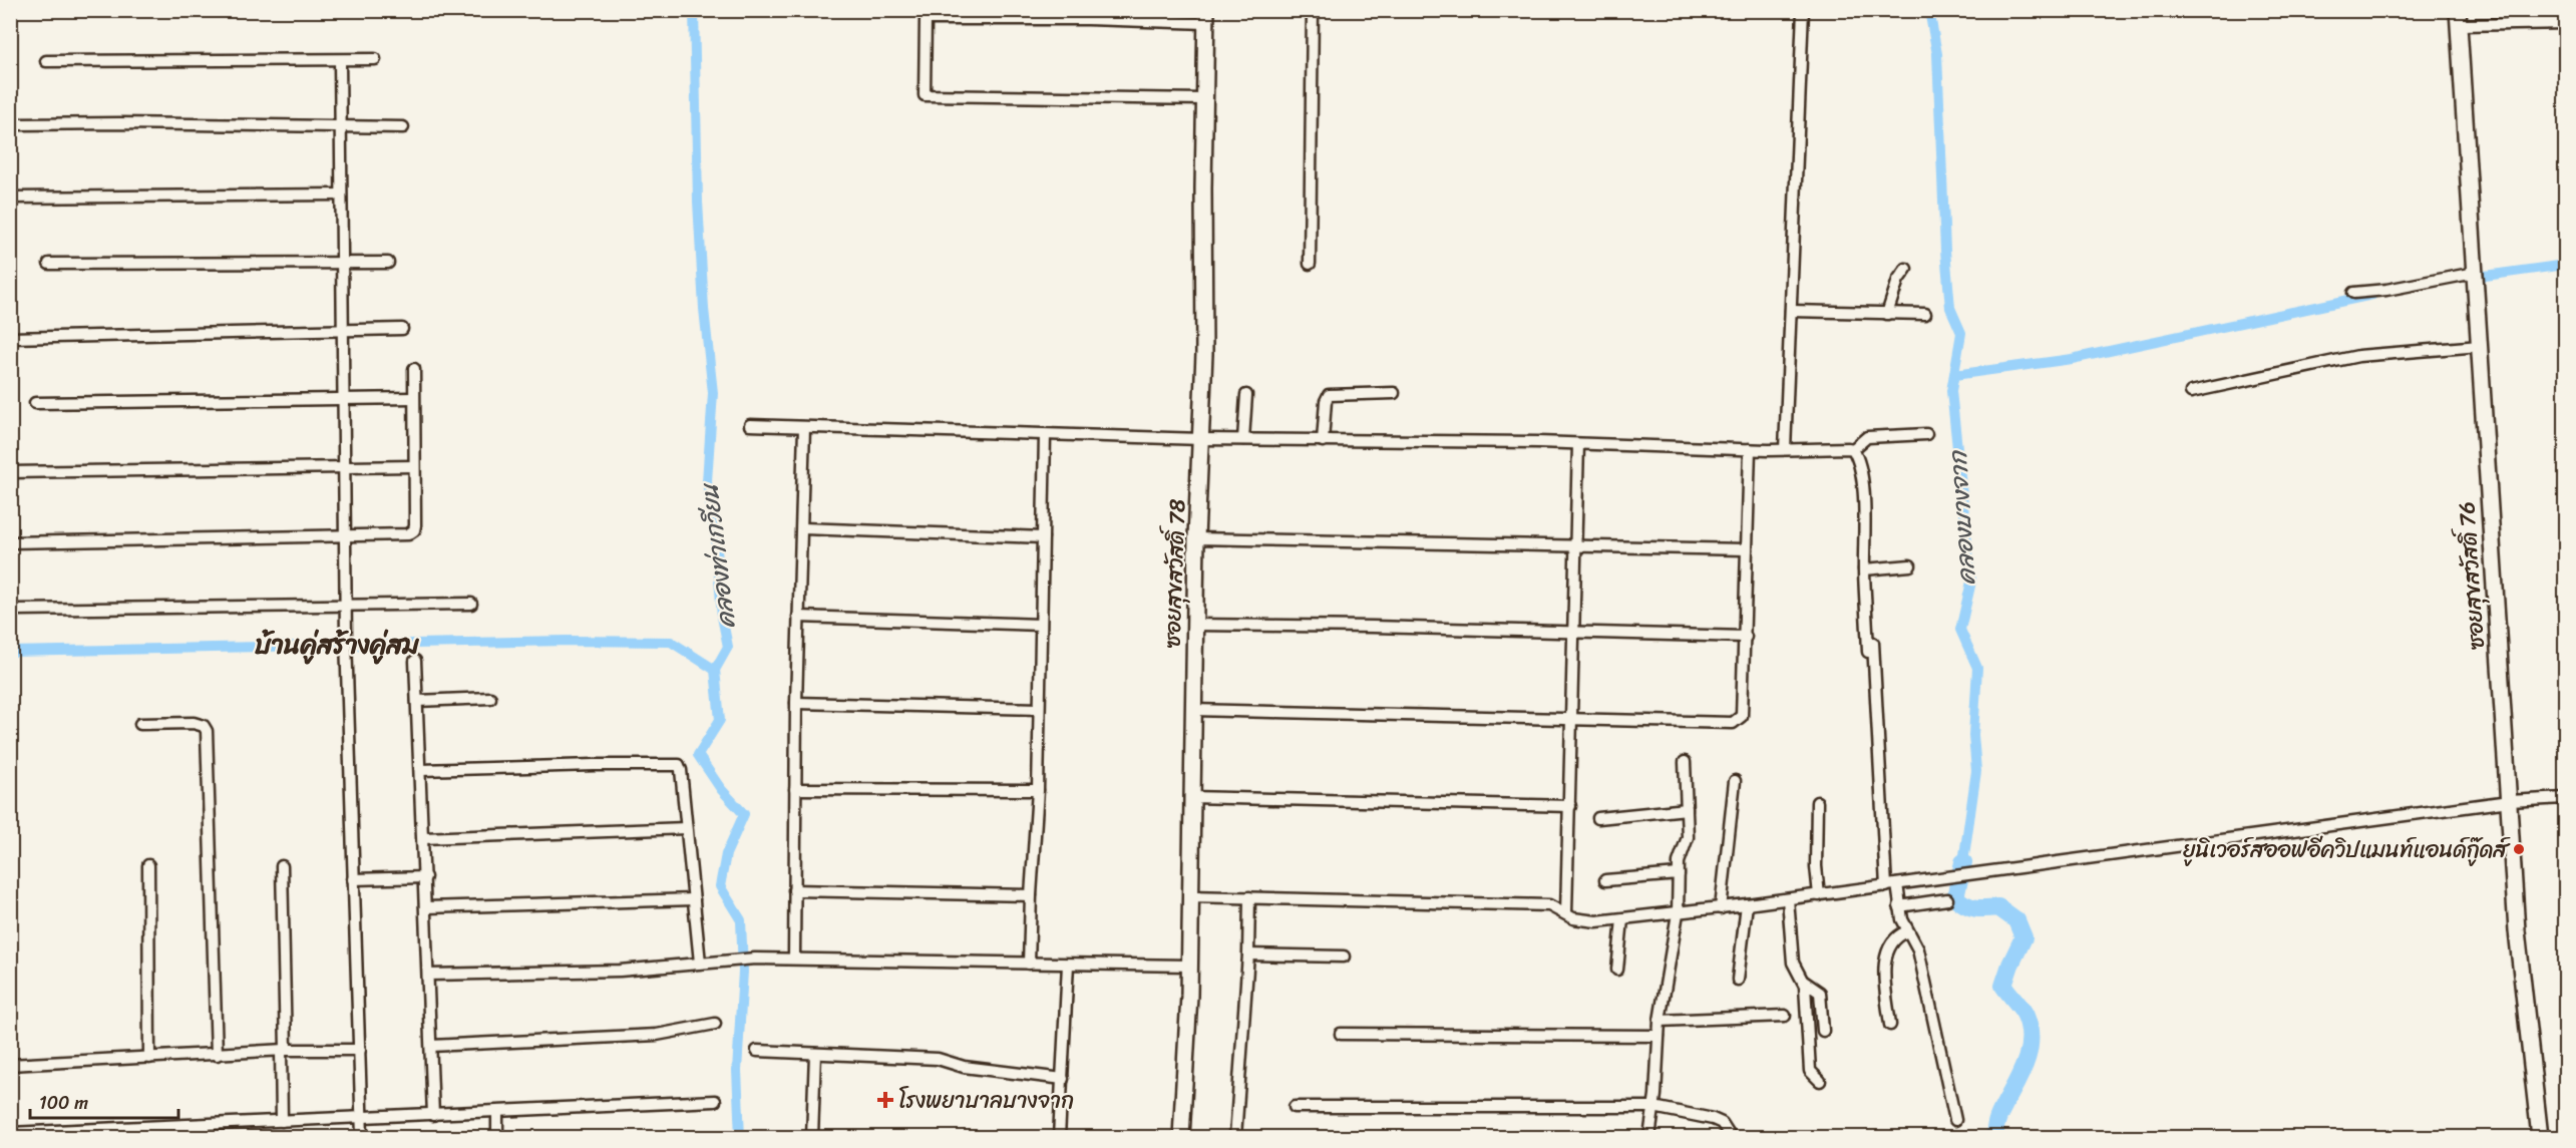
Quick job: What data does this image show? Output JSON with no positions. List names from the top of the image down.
{
  "streets": {
    "street": ["ซอยสุขสวัสดิ์ 78", "ซอยสุขสวัสดิ์ 76"]
  },
  "districts": ["บ้านคู่สร้างคู่สม"],
  "water": ["คลองบางจาก", "คลองท่าเกวียน"],
  "places": {
    "other": ["ยูนิเวอร์สออฟอีควิปแมนท์แอนด์กู๊ดส์"],
    "health": ["โรงพยาบาลบางจาก"]
  },
  "scale_bar": "100 m"
}
